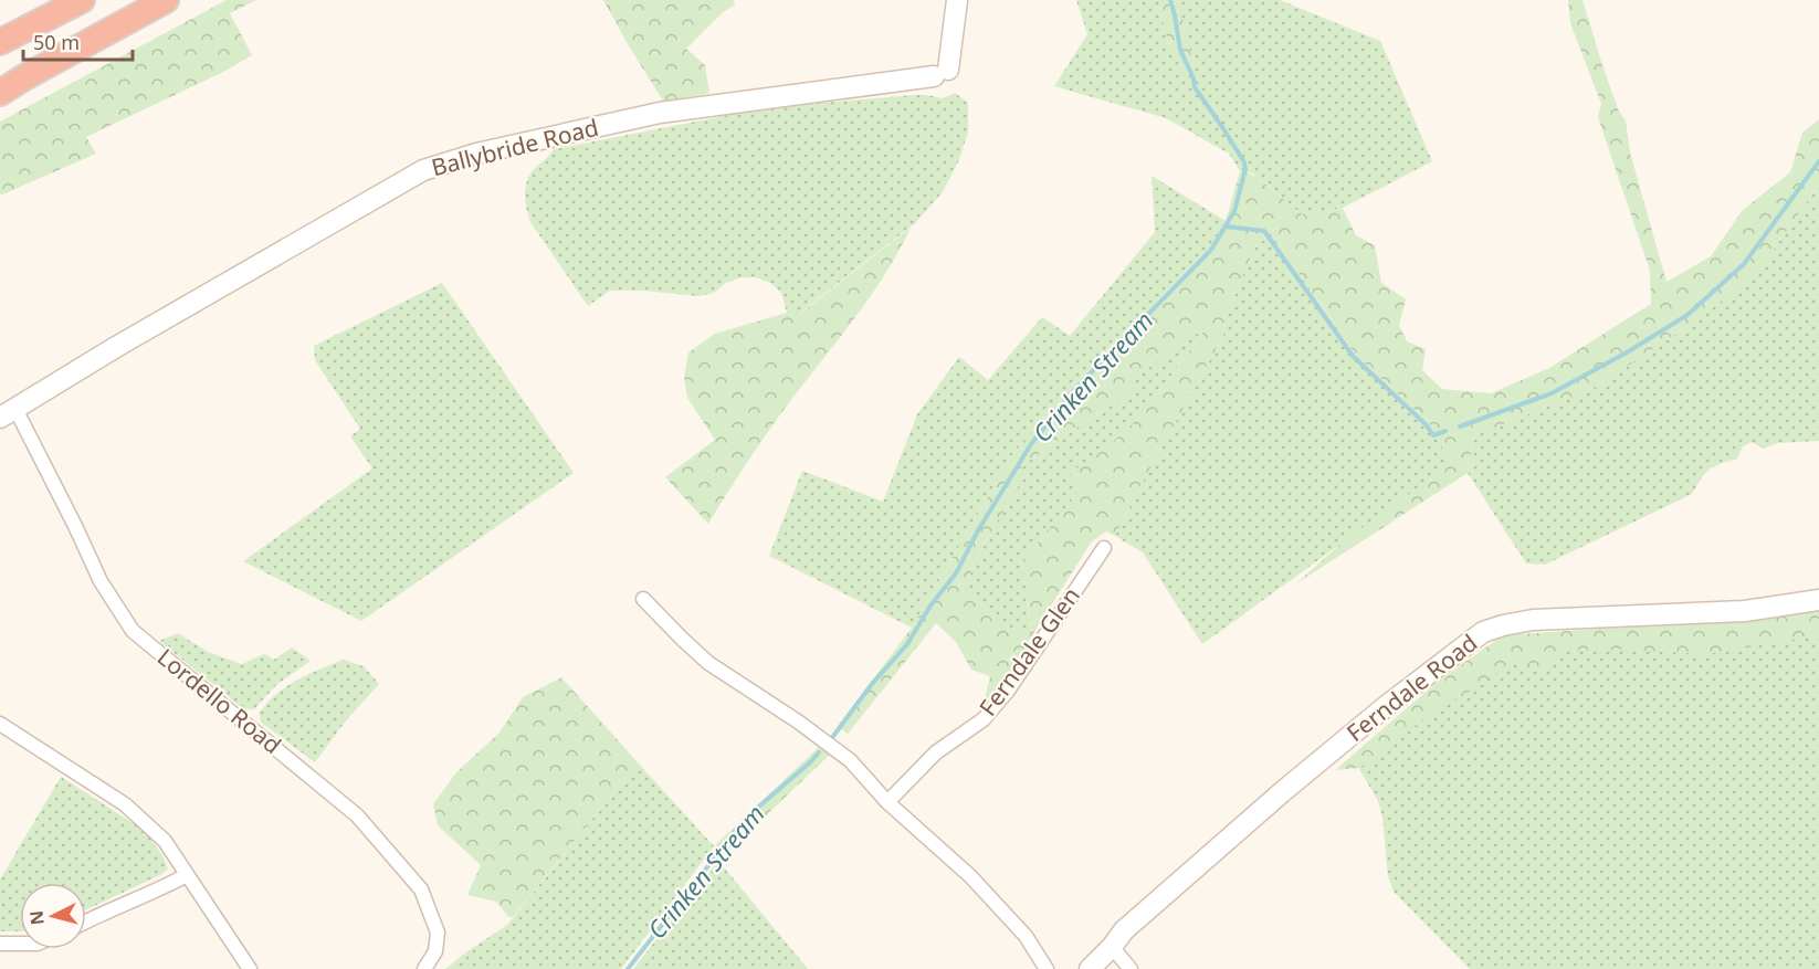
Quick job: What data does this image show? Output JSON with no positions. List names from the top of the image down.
{
  "streets": {
    "street": [
      "Ballybride Road",
      "Ferndale Glen",
      "Ferndale Road",
      "Lordello Road"
    ]
  },
  "crossings": [
    ["Ballybride Road", "Lordello Road"]
  ],
  "water": ["Crinken Stream"],
  "scale_bar": "50 m",
  "north": "left"
}
